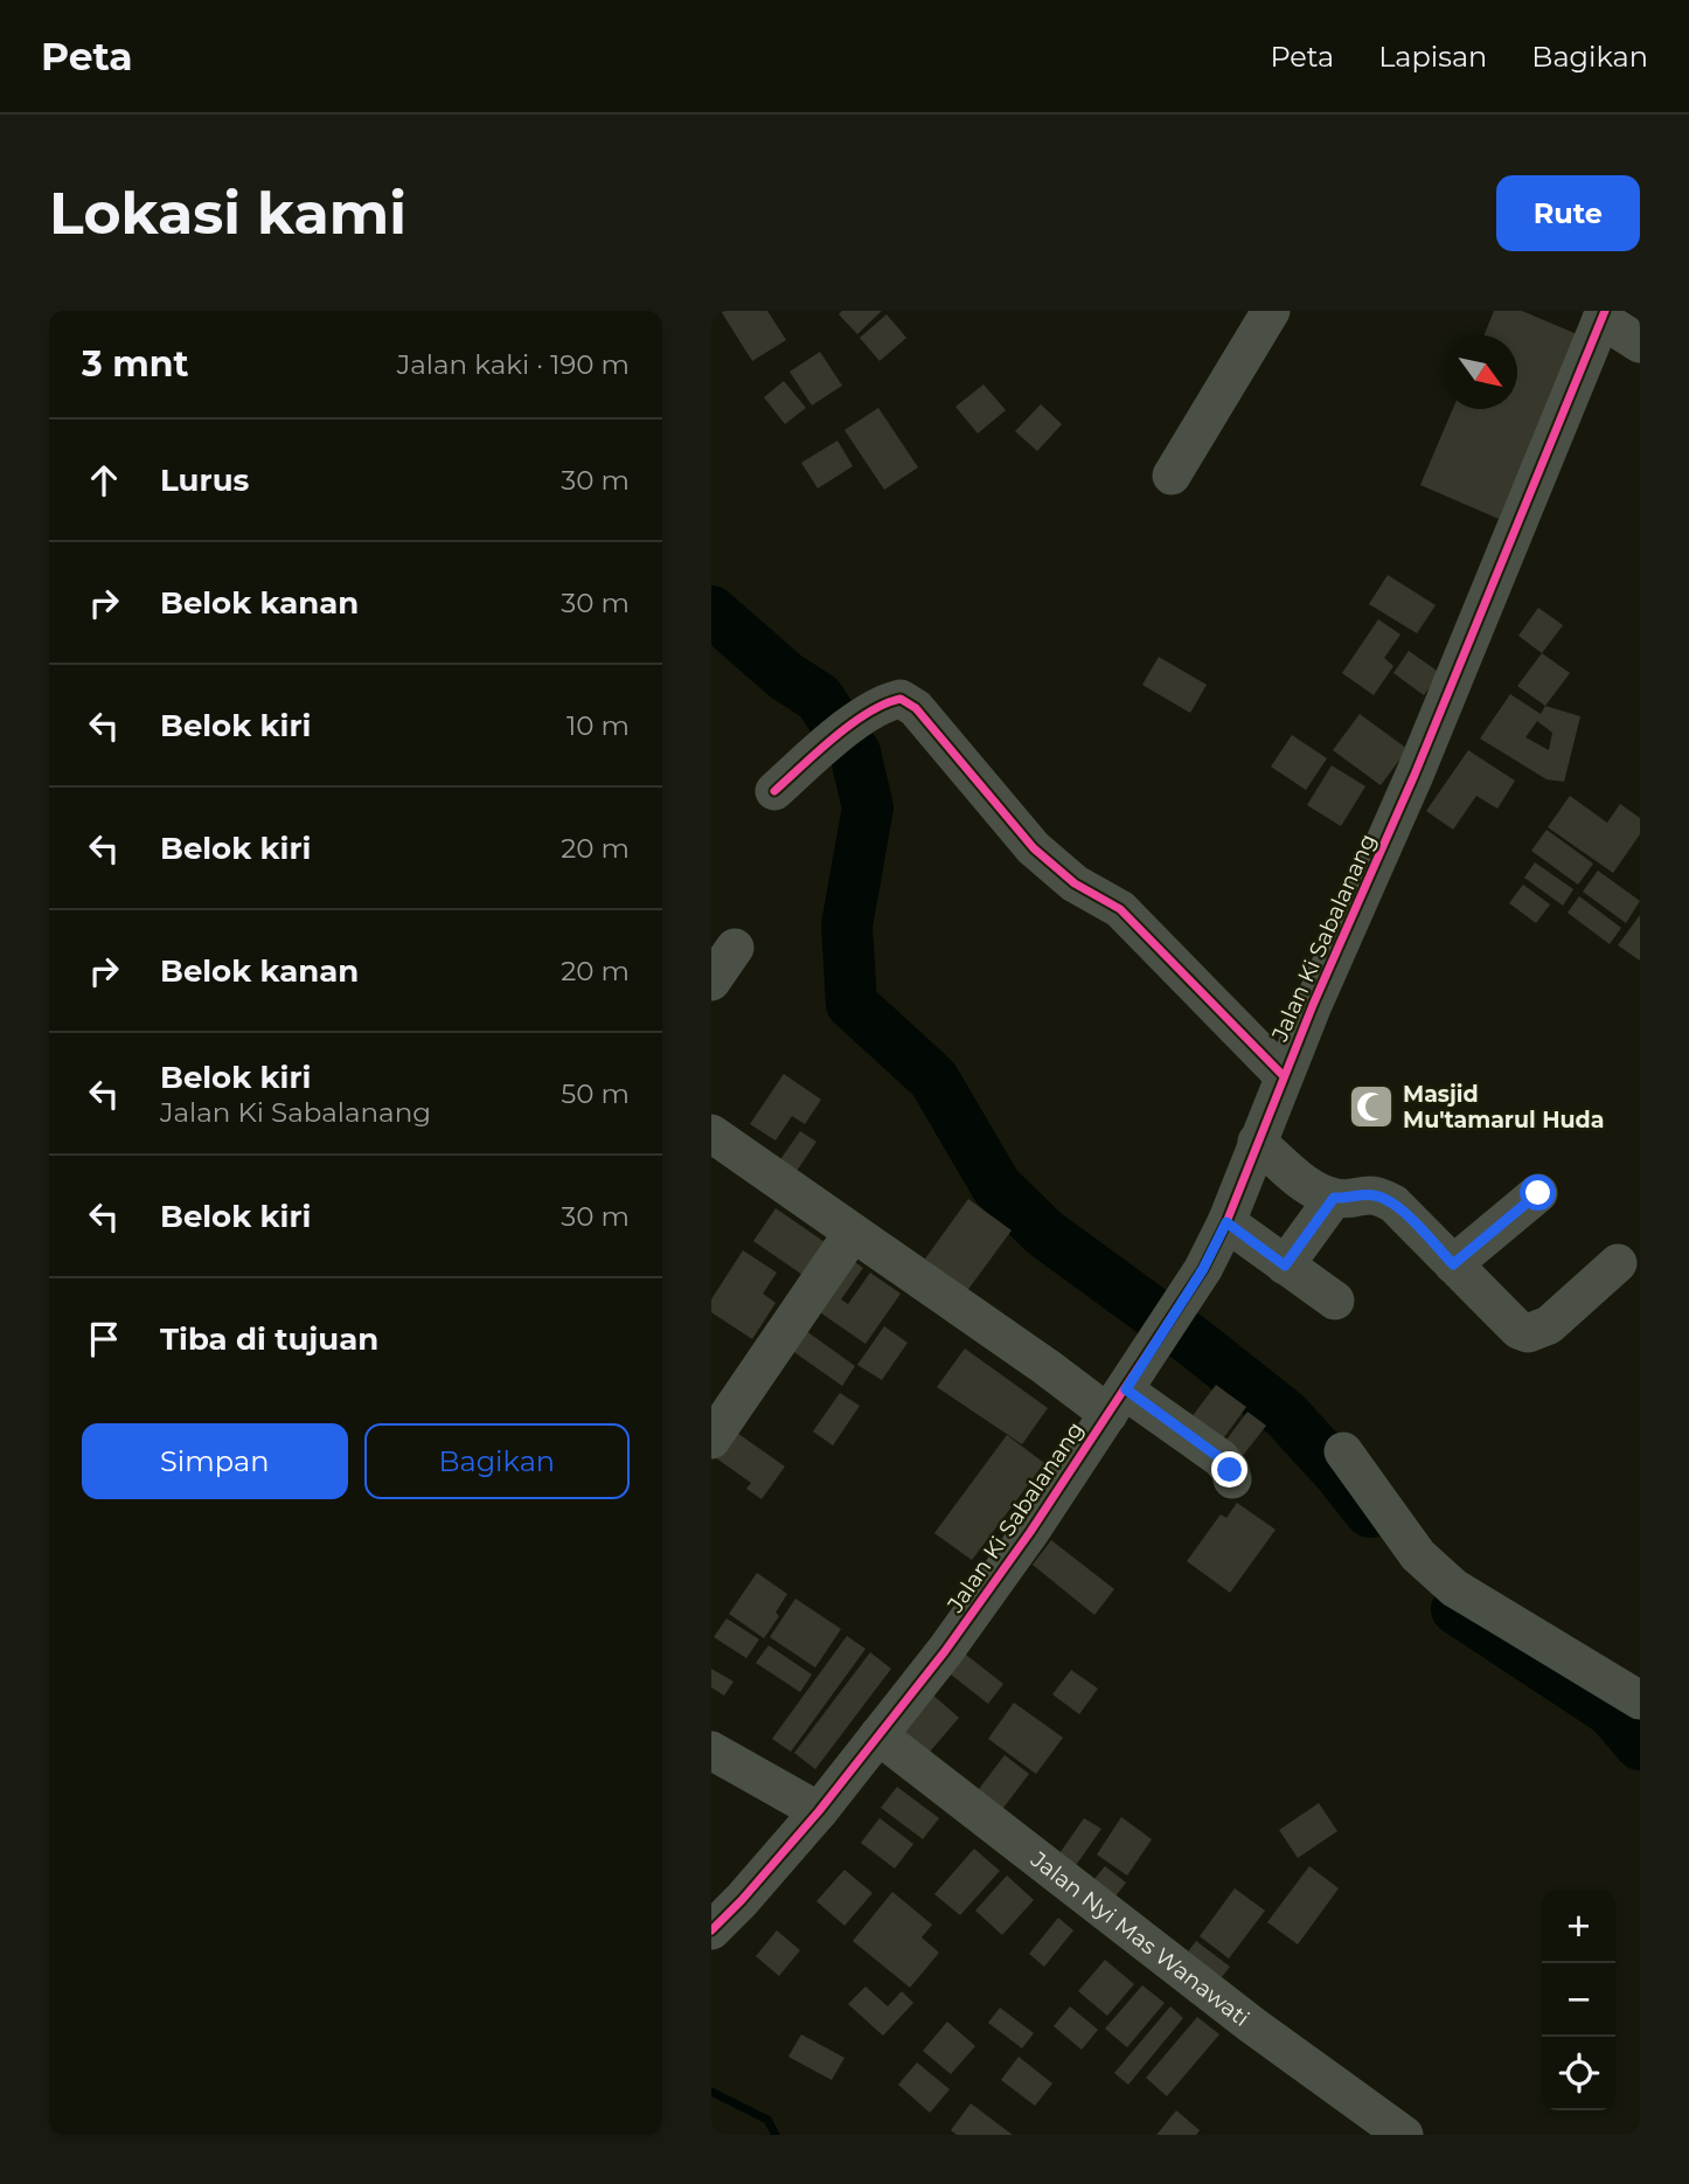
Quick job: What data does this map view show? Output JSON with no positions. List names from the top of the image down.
{
  "streets": {
    "street": ["Jalan Ki Sabalanang", "Jalan Nyi Mas Wanawati"]
  },
  "crossings": [
    ["Jalan Ki Sabalanang", "Jalan Nyi Mas Wanawati"]
  ],
  "places": {
    "mosque": ["Masjid Mu'tamarul Huda"]
  },
  "north": "bottom right",
  "page": {
    "header": "Peta",
    "nav": ["Peta", "Lapisan", "Bagikan"],
    "buttons": [
      "Rute",
      ["Simpan", "Bagikan"]
    ],
    "title": "Lokasi kami",
    "heading": ["3 mnt", "Jalan kaki · 190 m"],
    "list": [
      ["Lurus", "30 m"],
      ["Belok kanan", "30 m"],
      ["Belok kiri", "10 m"],
      ["Belok kiri", "20 m"],
      ["Belok kanan", "20 m"],
      ["Belok kiri", "Jalan Ki Sabalanang", "50 m"],
      ["Belok kiri", "30 m"],
      "Tiba di tujuan"
    ],
    "map_buttons": ["+", "−"]
  }
}
